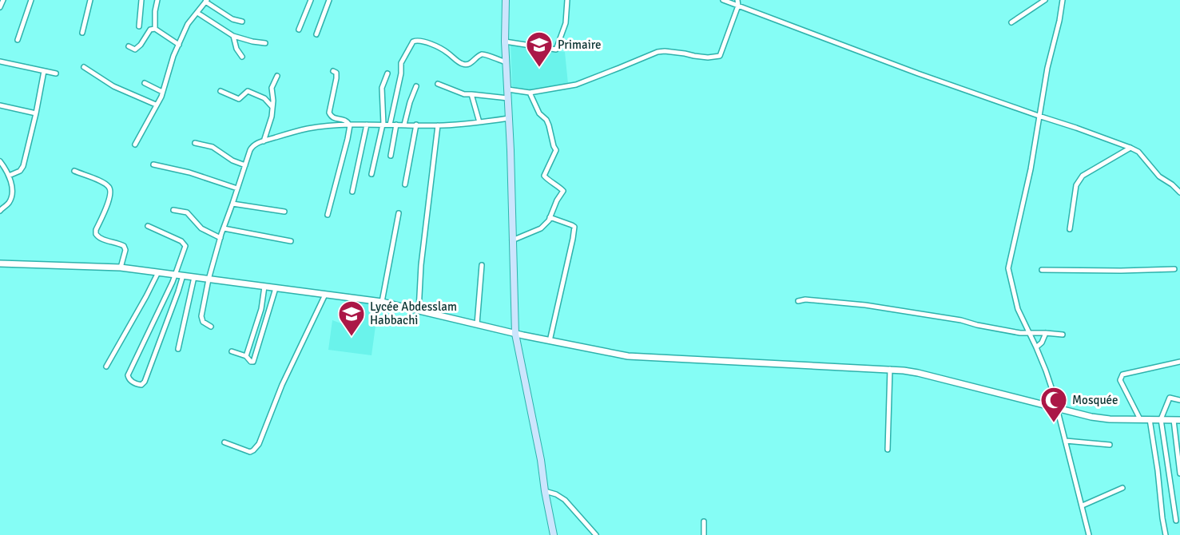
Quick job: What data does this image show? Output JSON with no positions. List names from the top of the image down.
{
  "places": {
    "school or university": ["Primaire", "Lycée Abdesslam Habbachi"],
    "mosque": ["Mosquée"]
  }
}
